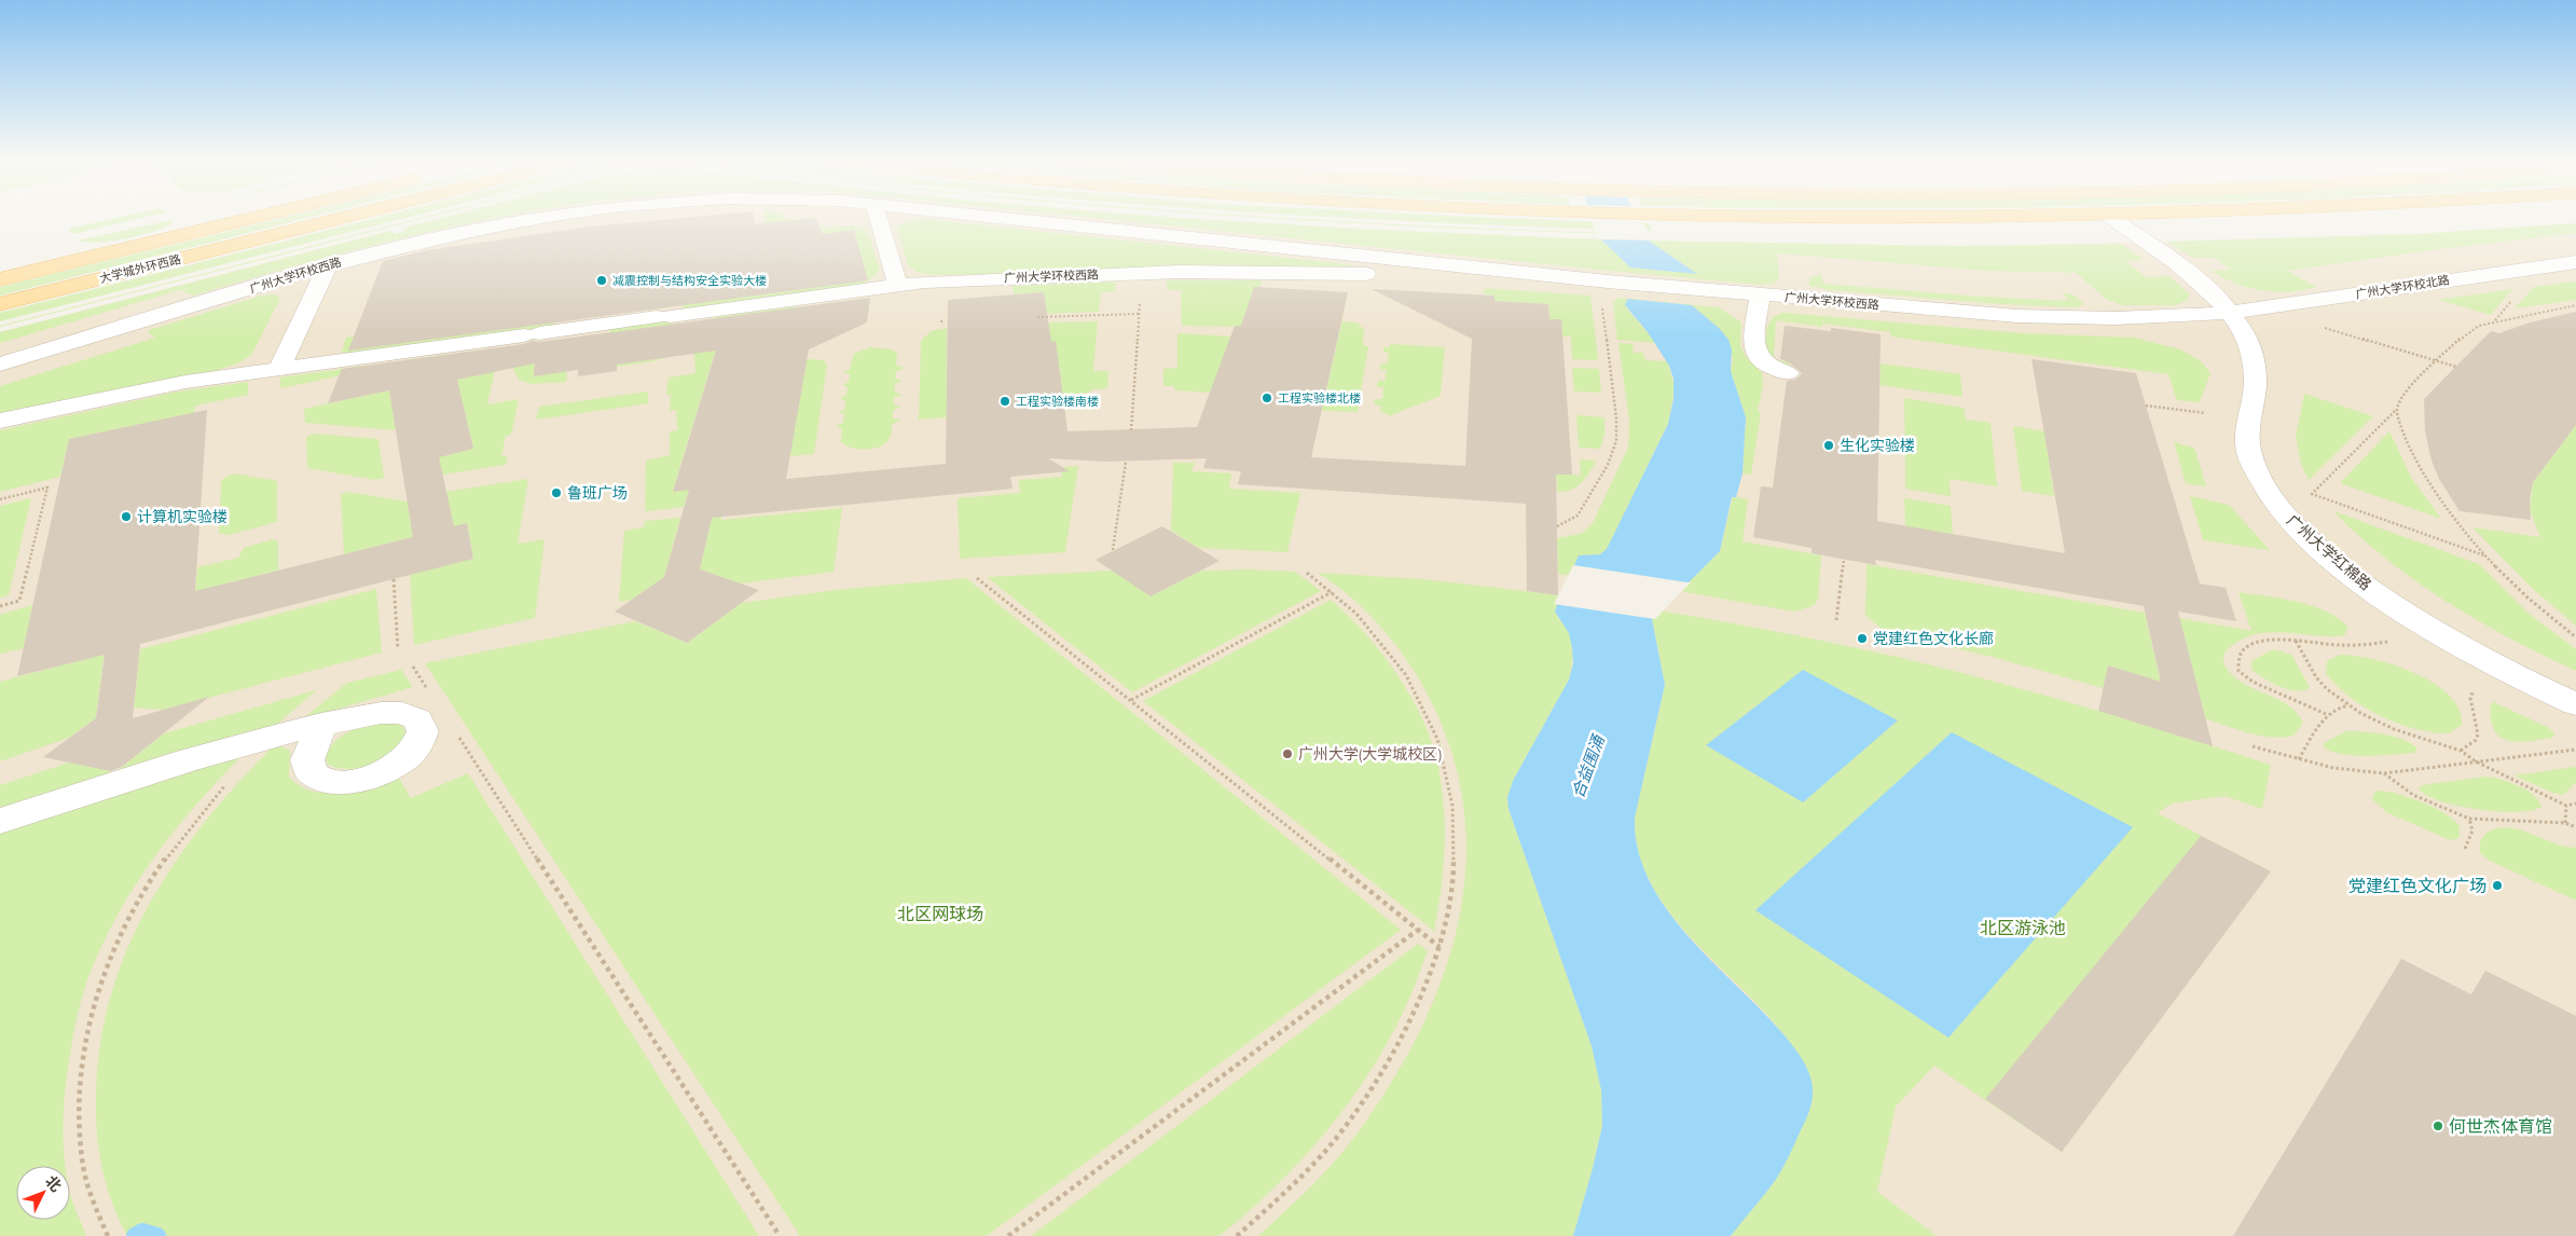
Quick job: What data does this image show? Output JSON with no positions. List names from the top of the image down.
{
  "streets": {
    "main road": ["大学城外环西路"],
    "lane": ["广州大学环校西路", "广州大学环校北路", "广州大学红棉路"]
  },
  "crossings": [
    ["广州大学环校西路", "广州大学环校北路"],
    ["广州大学环校西路", "广州大学红棉路"],
    ["广州大学环校北路", "广州大学红棉路"]
  ],
  "water": ["合益围涌"],
  "parks": ["北区网球场", "北区游泳池"],
  "places": [
    "减震控制与结构安全实验大楼",
    "工程实验楼北楼",
    "工程实验楼南楼",
    "生化实验楼",
    "鲁班广场",
    "计算机实验楼",
    "党建红色文化长廊",
    "广州大学(大学城校区)",
    "党建红色文化广场",
    "何世杰体育馆"
  ],
  "north": "top right"
}
